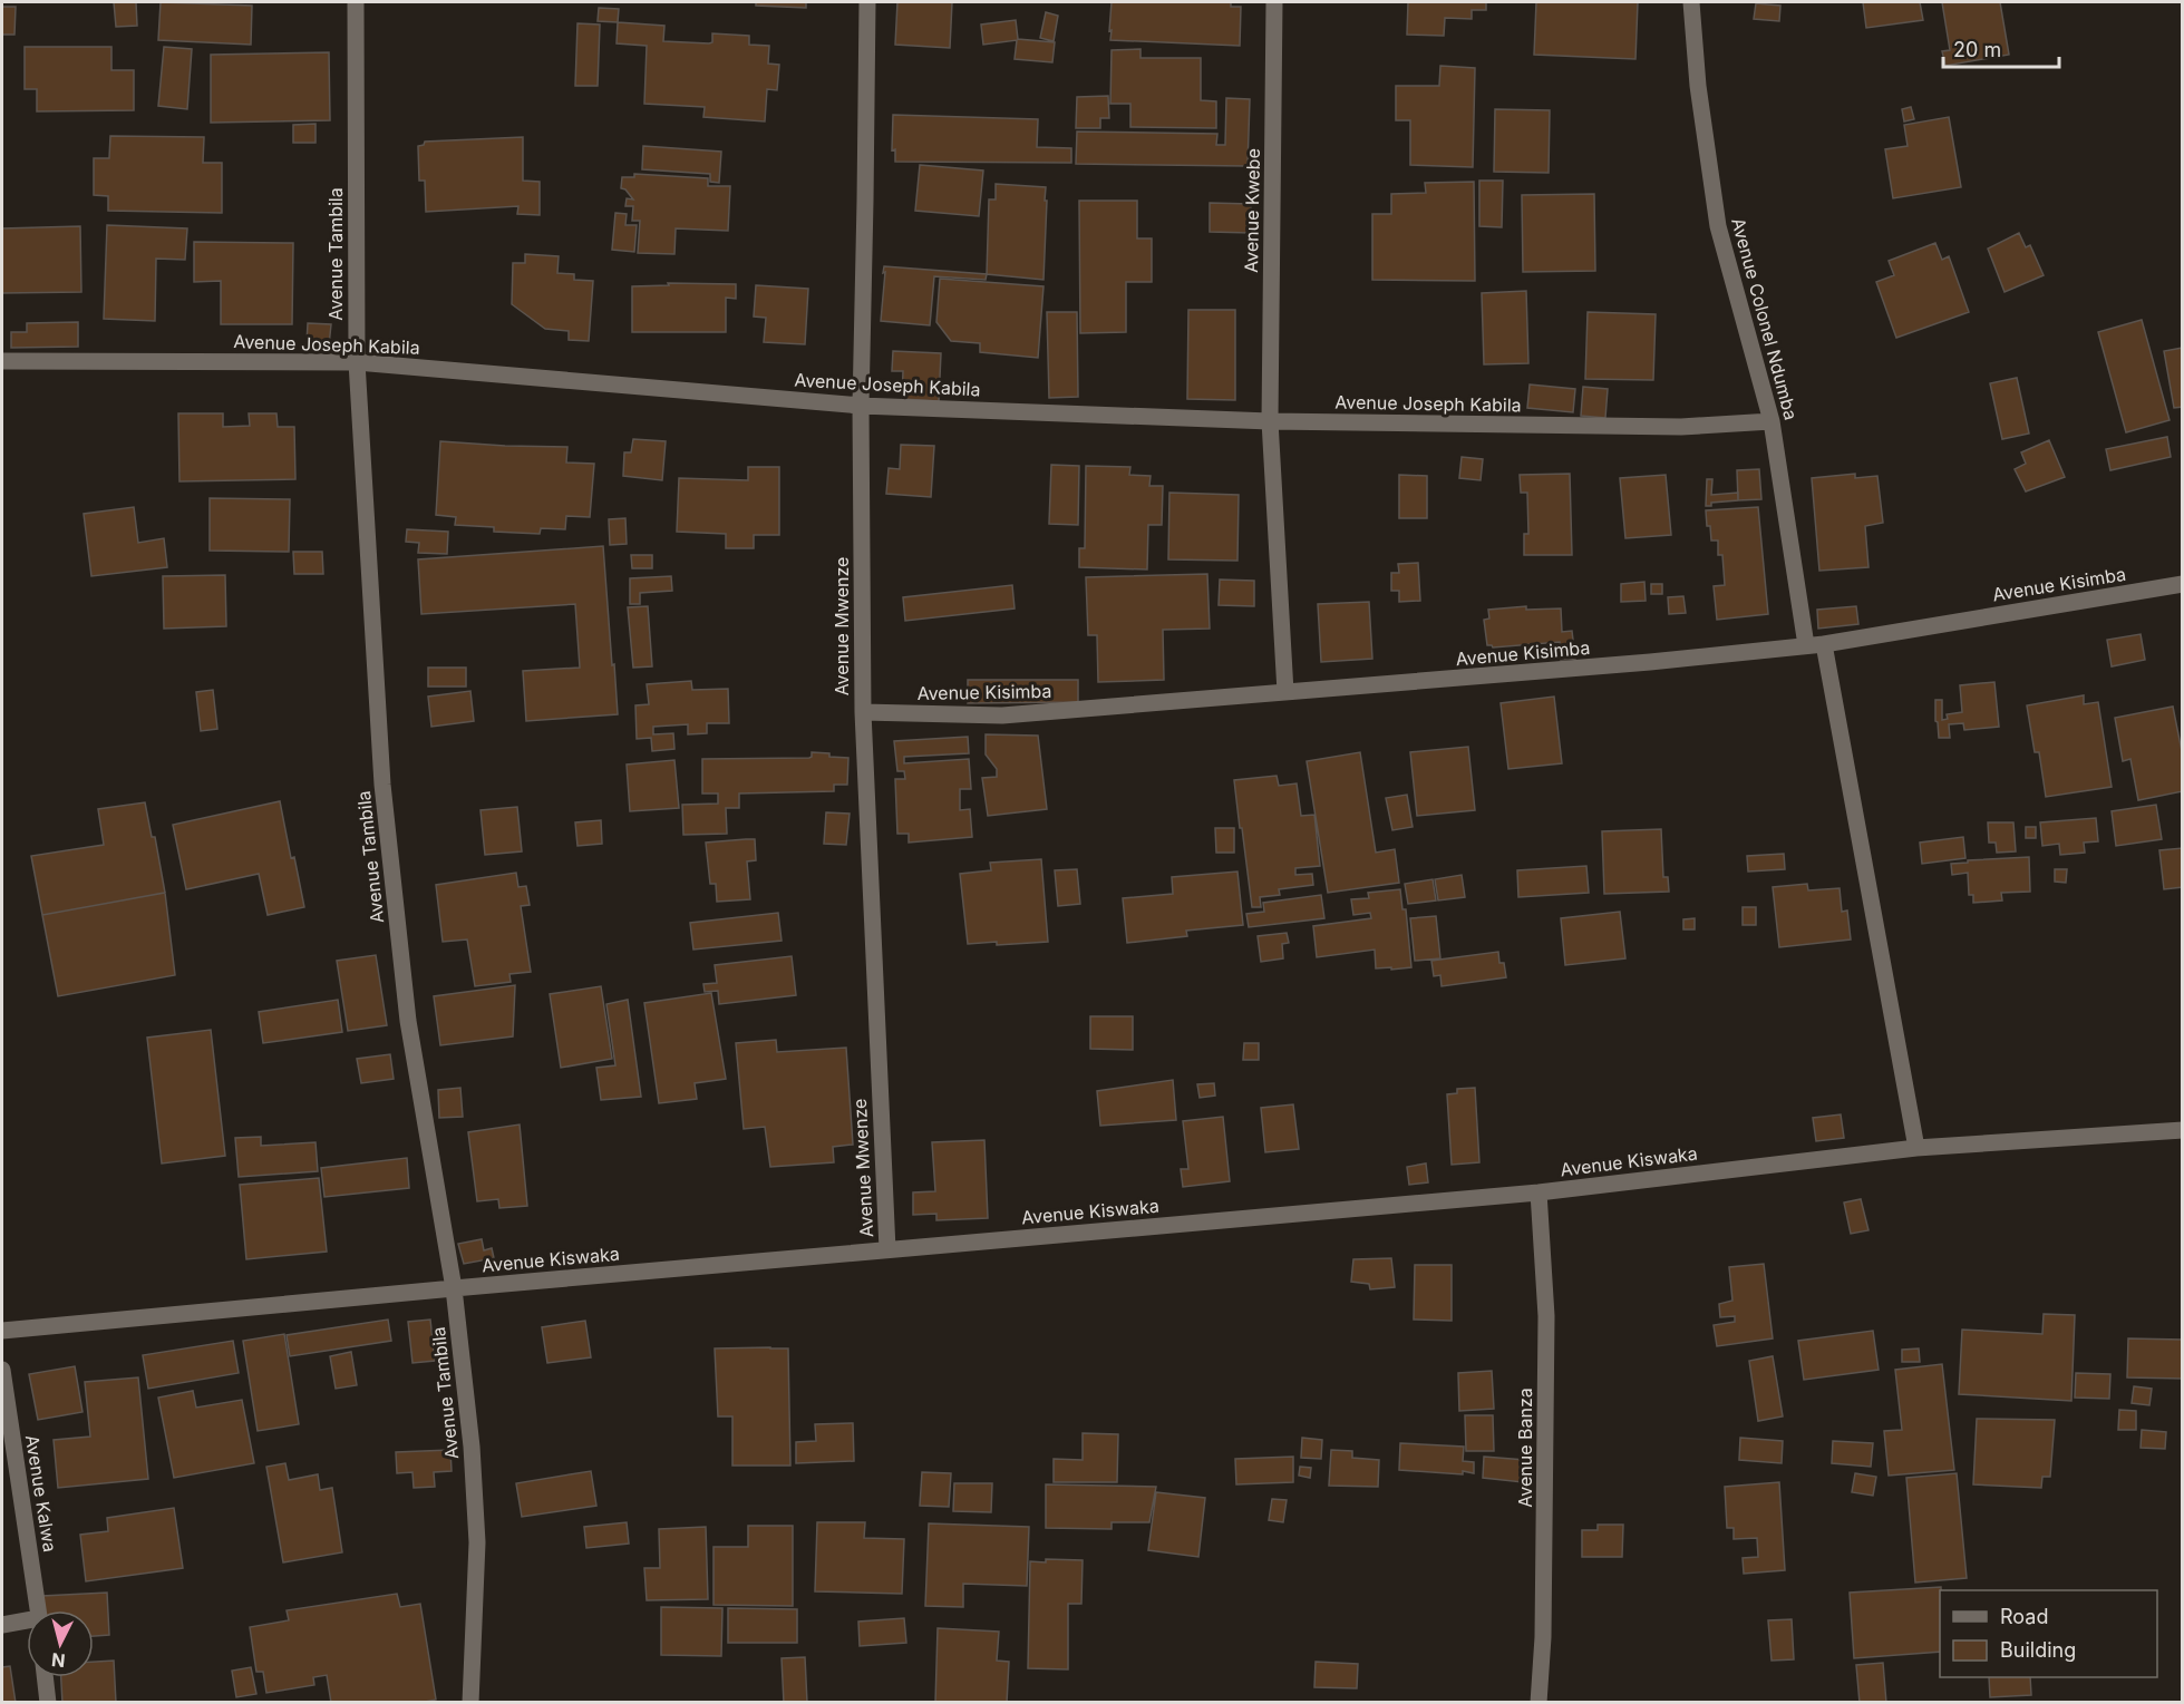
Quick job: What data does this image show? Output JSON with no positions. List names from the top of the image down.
{
  "streets": {
    "street": [
      "Avenue Kwebe",
      "Avenue Tambila",
      "Avenue Colonel Ndumba",
      "Avenue Joseph Kabila",
      "Avenue Kisimba",
      "Avenue Mwenze",
      "Avenue Kiswaka",
      "Avenue Banza",
      "Avenue Kalwa"
    ]
  },
  "crossings": [
    ["Avenue Kwebe", "Avenue Joseph Kabila"],
    ["Avenue Kwebe", "Avenue Kisimba"],
    ["Avenue Tambila", "Avenue Joseph Kabila"],
    ["Avenue Tambila", "Avenue Kiswaka"],
    ["Avenue Colonel Ndumba", "Avenue Joseph Kabila"],
    ["Avenue Colonel Ndumba", "Avenue Kisimba"],
    ["Avenue Joseph Kabila", "Avenue Mwenze"],
    ["Avenue Kisimba", "Avenue Mwenze"],
    ["Avenue Mwenze", "Avenue Kiswaka"],
    ["Avenue Kiswaka", "Avenue Banza"]
  ],
  "legend": ["Road", "Building"],
  "scale_bar": "20 m",
  "north": "bottom"
}
